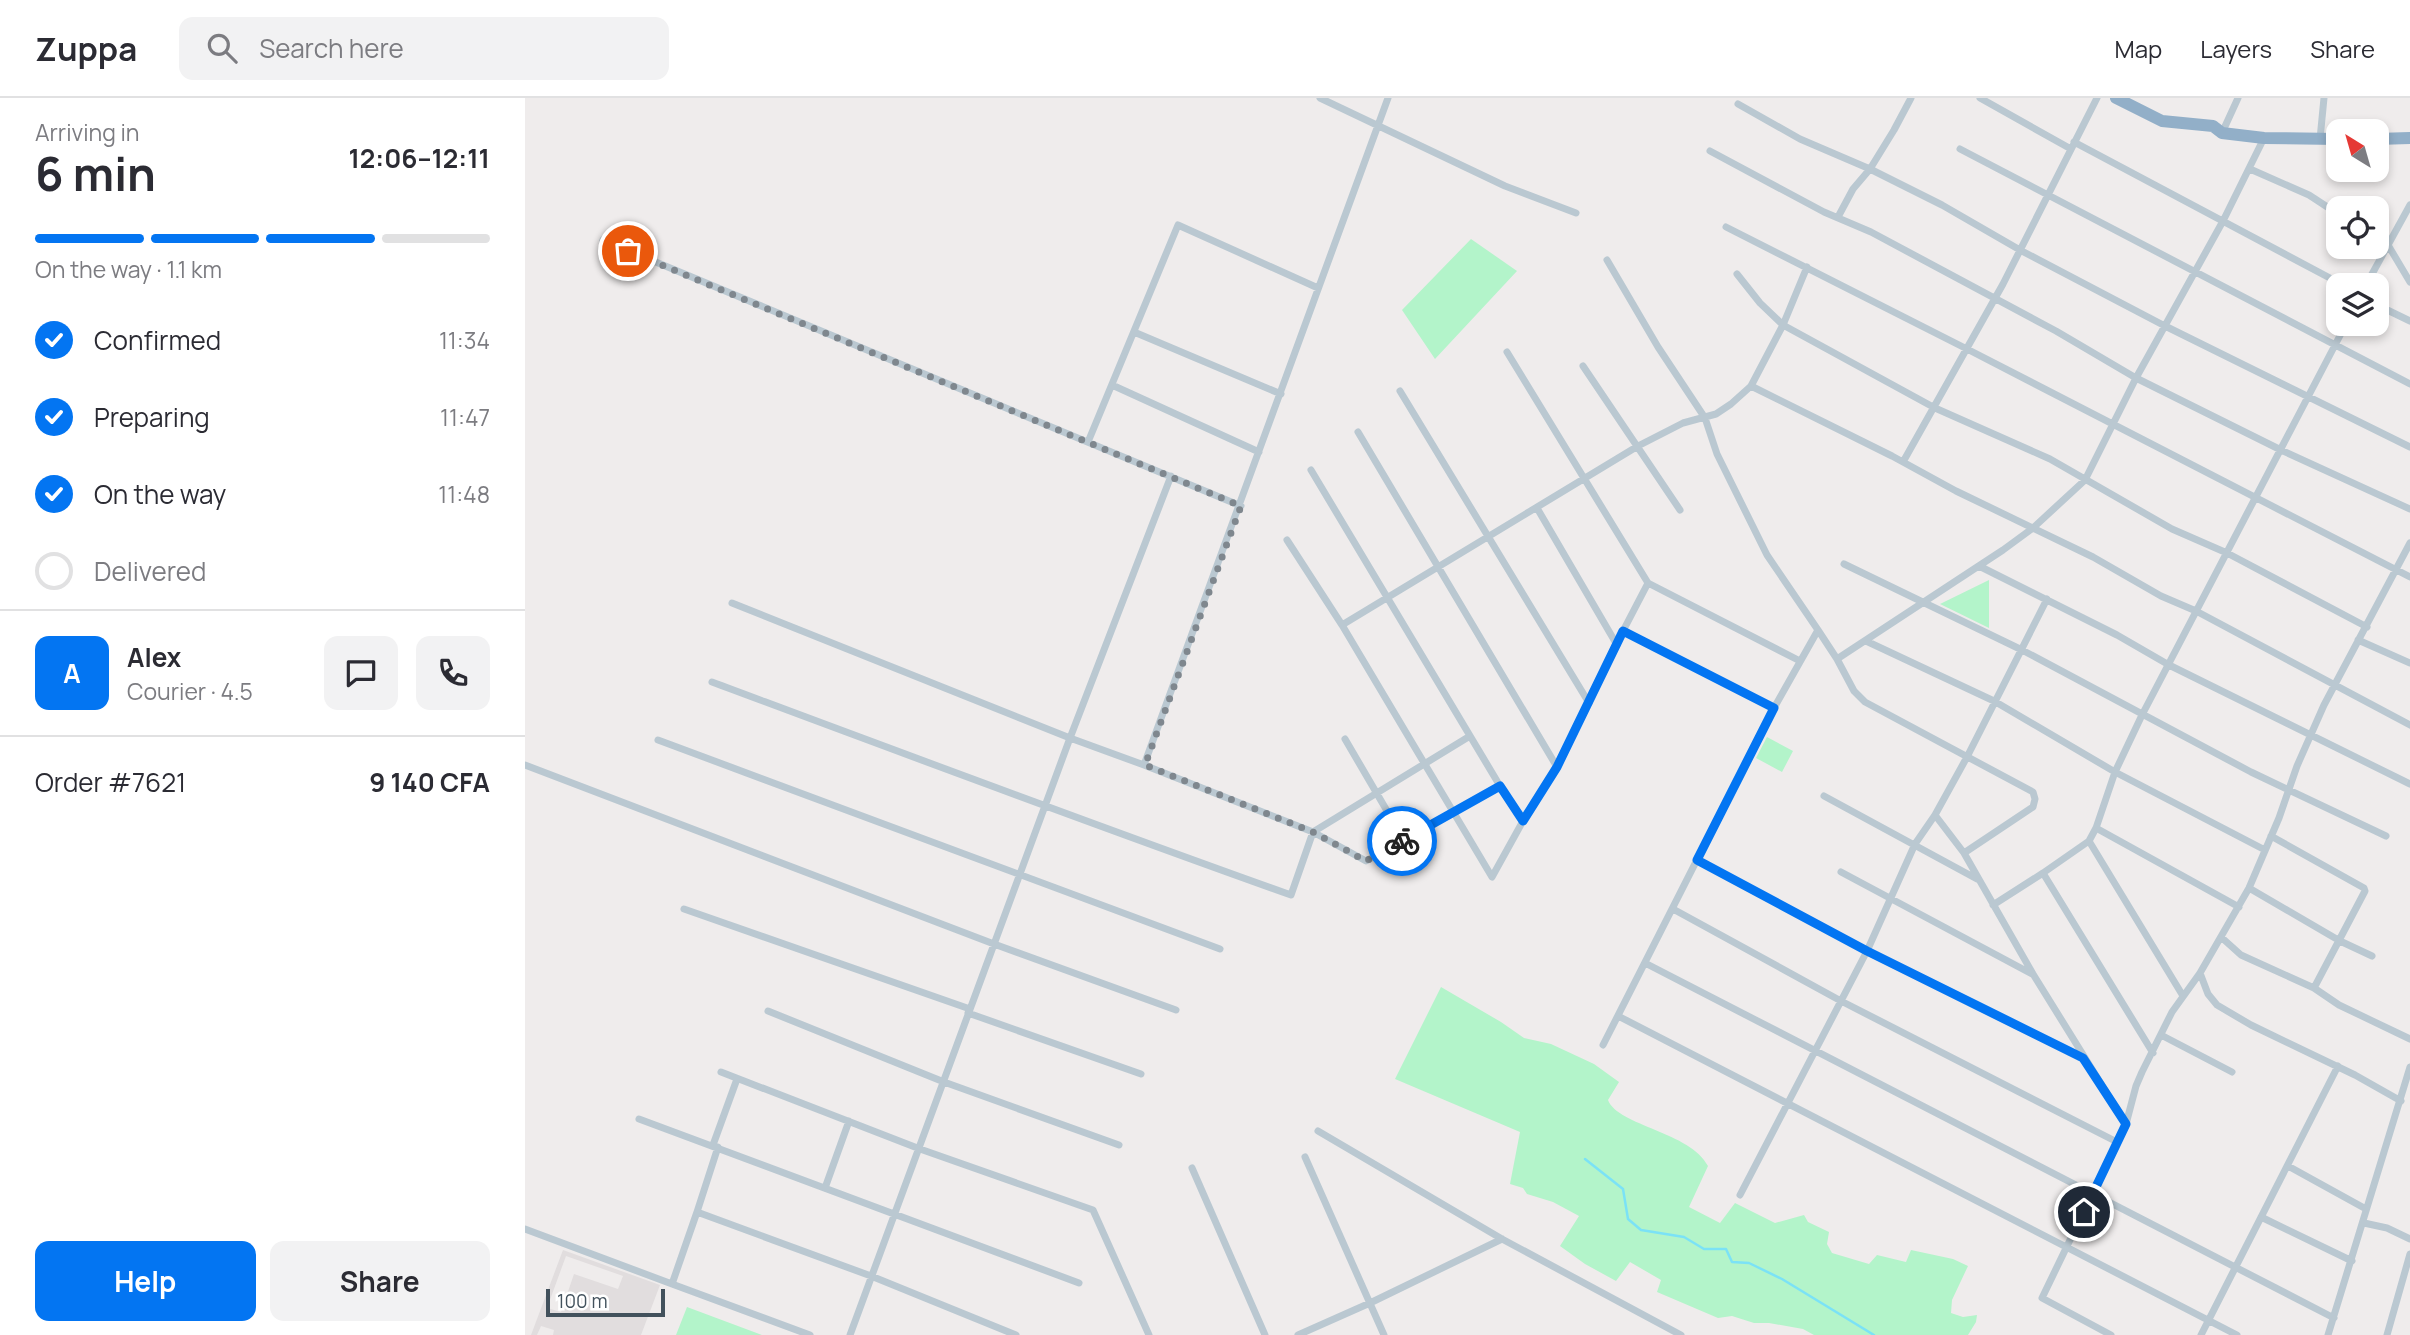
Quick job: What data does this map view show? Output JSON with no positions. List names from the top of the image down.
{
  "scale_bar": "100 m",
  "north": "top left",
  "page": {
    "header": "Zuppa",
    "search": "Search here",
    "nav": ["Map", "Layers", "Share"],
    "heading": ["6 min", "Arriving in", "12:06–12:11"],
    "panel": [
      "Alex",
      "Courier · 4.5",
      "Order #7621",
      "9 140 CFA"
    ],
    "bar": "On the way · 1.1 km",
    "list": [
      ["Confirmed", "11:34"],
      ["Preparing", "11:47"],
      ["On the way", "11:48"],
      "Delivered"
    ],
    "round": "A",
    "buttons": ["Help", "Share"],
    "scale": "100 m"
  }
}
